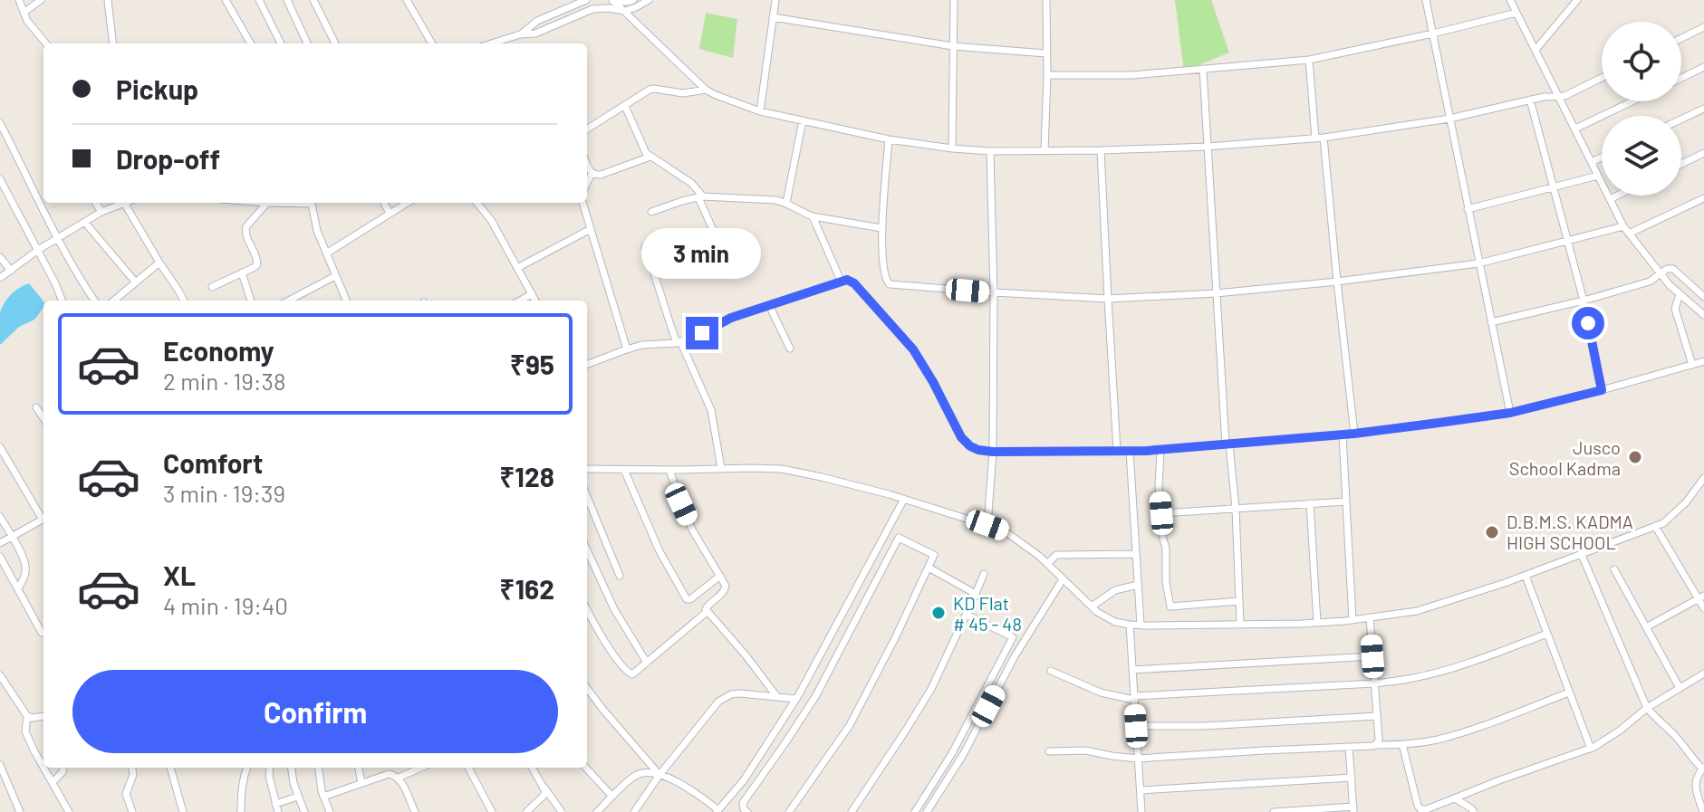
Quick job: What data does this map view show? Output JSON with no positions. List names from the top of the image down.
{
  "places": ["Jusco School Kadma", "D.B.M.S. KADMA HIGH SCHOOL", "KD Flat # 45 - 48"],
  "page": {
    "banner": ["Pickup", "Drop-off"],
    "bubble": "3 min",
    "list": [
      {
        "name": "Economy",
        "note": "2 min · 19:38",
        "value": "₹95"
      },
      {
        "name": "Comfort",
        "note": "3 min · 19:39",
        "value": "₹128"
      },
      {
        "name": "XL",
        "note": "4 min · 19:40",
        "value": "₹162"
      }
    ],
    "buttons": "Confirm"
  }
}
